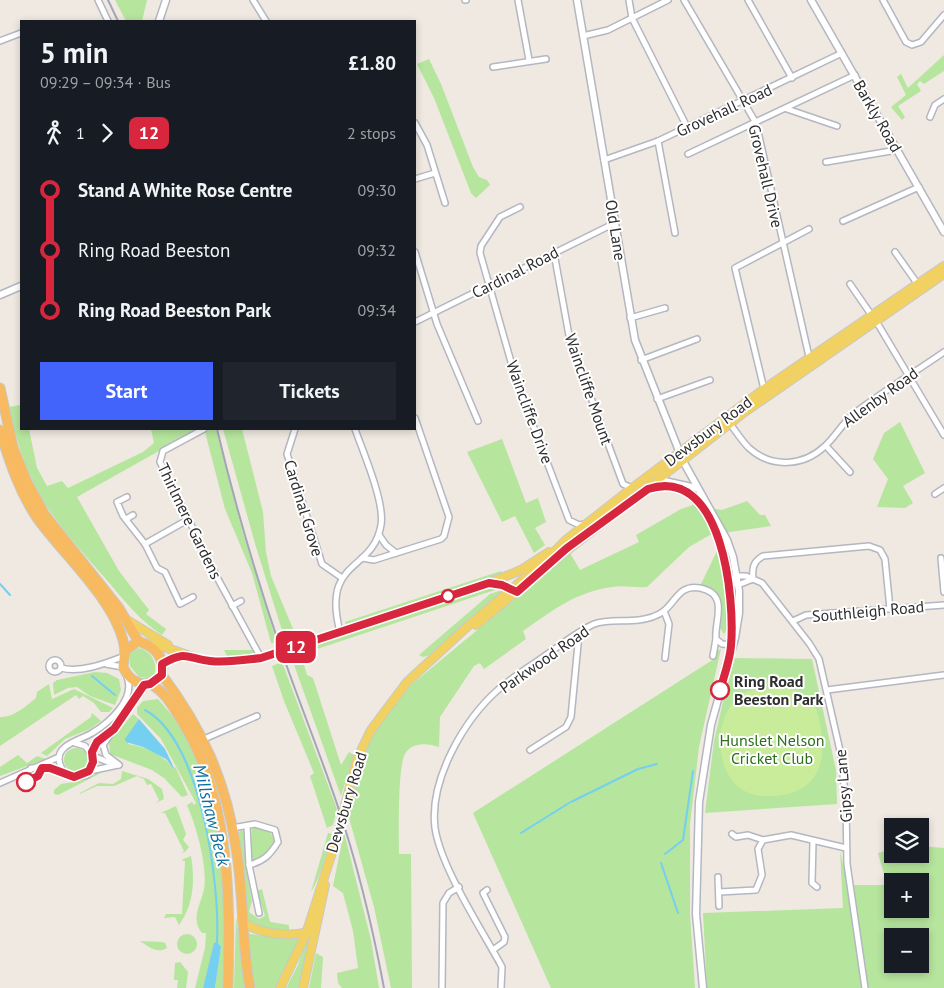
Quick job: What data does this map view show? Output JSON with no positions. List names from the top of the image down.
{
  "streets": {
    "main road": ["Dewsbury Road"],
    "street": [
      "Grovehall Road",
      "Barkly Road",
      "Grovehall Drive",
      "Old Lane",
      "Cardinal Road",
      "Waincliffe Mount",
      "Allenby Road",
      "Waincliffe Drive",
      "Cardinal Grove",
      "Thirlmere Gardens",
      "Southleigh Road",
      "Parkwood Road",
      "Gipsy Lane"
    ]
  },
  "crossings": [
    ["Grovehall Road", "Barkly Road"],
    ["Grovehall Road", "Grovehall Drive"],
    ["Grovehall Road", "Old Lane"],
    ["Grovehall Drive", "Dewsbury Road"],
    ["Old Lane", "Cardinal Road"],
    ["Old Lane", "Dewsbury Road"],
    ["Cardinal Road", "Waincliffe Mount"],
    ["Cardinal Road", "Waincliffe Drive"],
    ["Waincliffe Mount", "Dewsbury Road"],
    ["Allenby Road", "Dewsbury Road"],
    ["Waincliffe Drive", "Dewsbury Road"],
    ["Southleigh Road", "Gipsy Lane"]
  ],
  "water": ["Millshaw Beck"],
  "parks": ["Hunslet Nelson Cricket Club"],
  "places": ["Ring Road Beeston Park"],
  "lines": ["bus line 12"],
  "page": {
    "on_map": "12",
    "heading": ["5 min", "09:29 – 09:34 · Bus", "£1.80"],
    "legs": ["1", "12", "2 stops"],
    "list": [
      {
        "name": "Stand A White Rose Centre",
        "value": "09:30"
      },
      {
        "name": "Ring Road Beeston",
        "value": "09:32"
      },
      {
        "name": "Ring Road Beeston Park",
        "value": "09:34"
      }
    ],
    "buttons": ["Start", "Tickets"],
    "map_buttons": ["+", "−"]
  }
}
